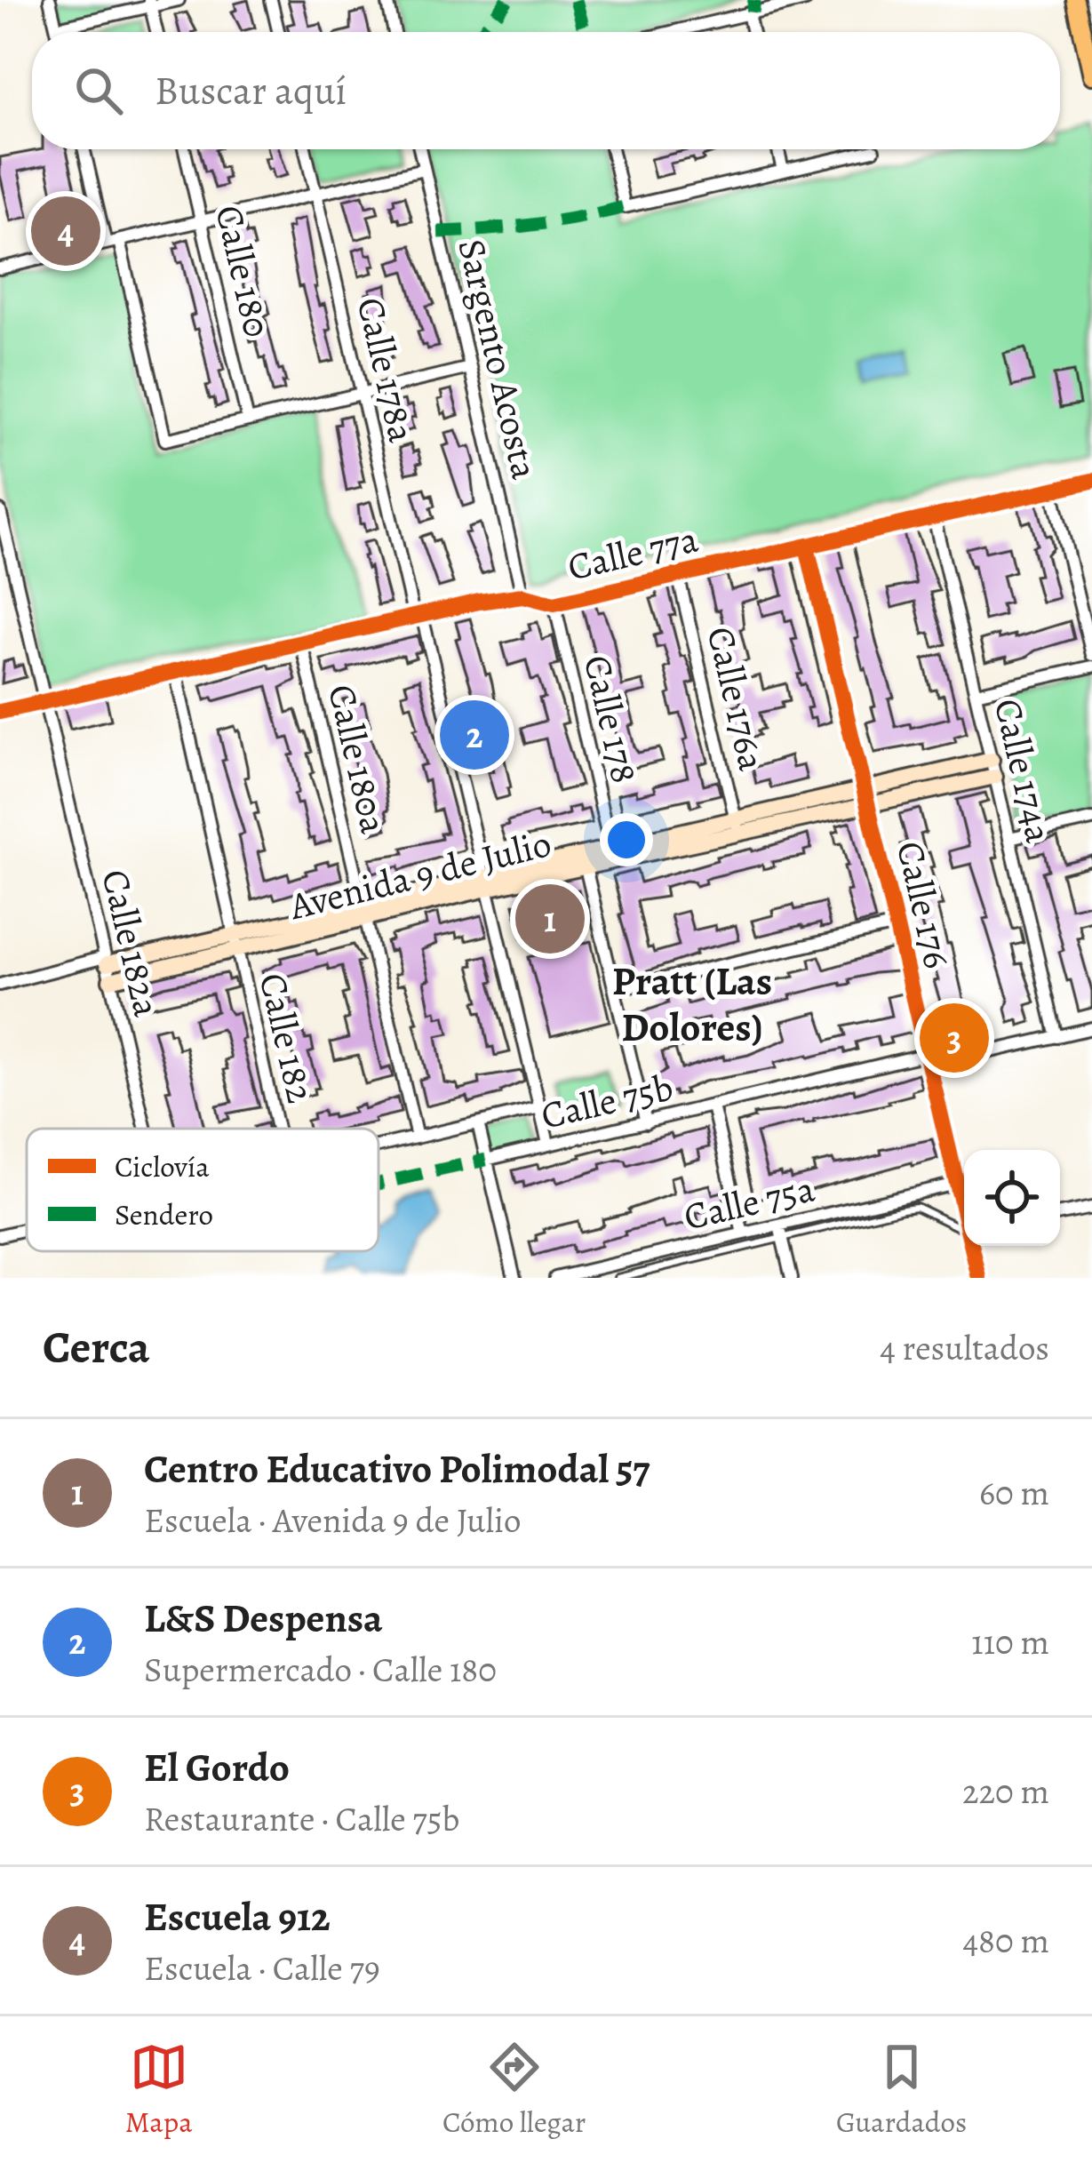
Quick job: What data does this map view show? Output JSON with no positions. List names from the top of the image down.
{
  "streets": {
    "main road": ["Avenida 9 de Julio"],
    "street": [
      "Calle 180",
      "Sargento Acosta",
      "Calle 178a",
      "Calle 77a",
      "Calle 176a",
      "Calle 178",
      "Calle 180a",
      "Calle 174a",
      "Calle 176",
      "Calle 182a",
      "Calle 182",
      "Calle 75b",
      "Calle 75a"
    ]
  },
  "crossings": [
    ["Sargento Acosta", "Calle 77a"],
    ["Calle 178a", "Calle 77a"],
    ["Calle 77a", "Calle 176a"],
    ["Calle 77a", "Calle 178"],
    ["Calle 77a", "Calle 180a"],
    ["Calle 77a", "Calle 174a"],
    ["Calle 77a", "Calle 176"],
    ["Calle 77a", "Calle 182a"],
    ["Calle 77a", "Calle 182"],
    ["Calle 176a", "Avenida 9 de Julio"],
    ["Calle 178", "Avenida 9 de Julio"],
    ["Calle 180a", "Avenida 9 de Julio"],
    ["Calle 180a", "Calle 75b"],
    ["Calle 174a", "Avenida 9 de Julio"],
    ["Calle 174a", "Calle 75b"],
    ["Avenida 9 de Julio", "Calle 176"],
    ["Avenida 9 de Julio", "Calle 182a"],
    ["Avenida 9 de Julio", "Calle 182"],
    ["Calle 176", "Calle 75b"],
    ["Calle 176", "Calle 75a"]
  ],
  "districts": ["Pratt (Las Dolores)"],
  "legend": ["Ciclovía", "Sendero"],
  "page": {
    "search": "Buscar aquí",
    "pins": [
      "4",
      "2",
      "1",
      "3"
    ],
    "heading": ["Cerca", "4 resultados"],
    "list": [
      {
        "mark": "1",
        "name": "Centro Educativo Polimodal 57",
        "note": "Escuela · Avenida 9 de Julio",
        "value": "60 m"
      },
      {
        "mark": "2",
        "name": "L&S Despensa",
        "note": "Supermercado · Calle 180",
        "value": "110 m"
      },
      {
        "mark": "3",
        "name": "El Gordo",
        "note": "Restaurante · Calle 75b",
        "value": "220 m"
      },
      {
        "mark": "4",
        "name": "Escuela 912",
        "note": "Escuela · Calle 79",
        "value": "480 m"
      }
    ],
    "nav": ["Mapa", "Cómo llegar", "Guardados"]
  }
}
